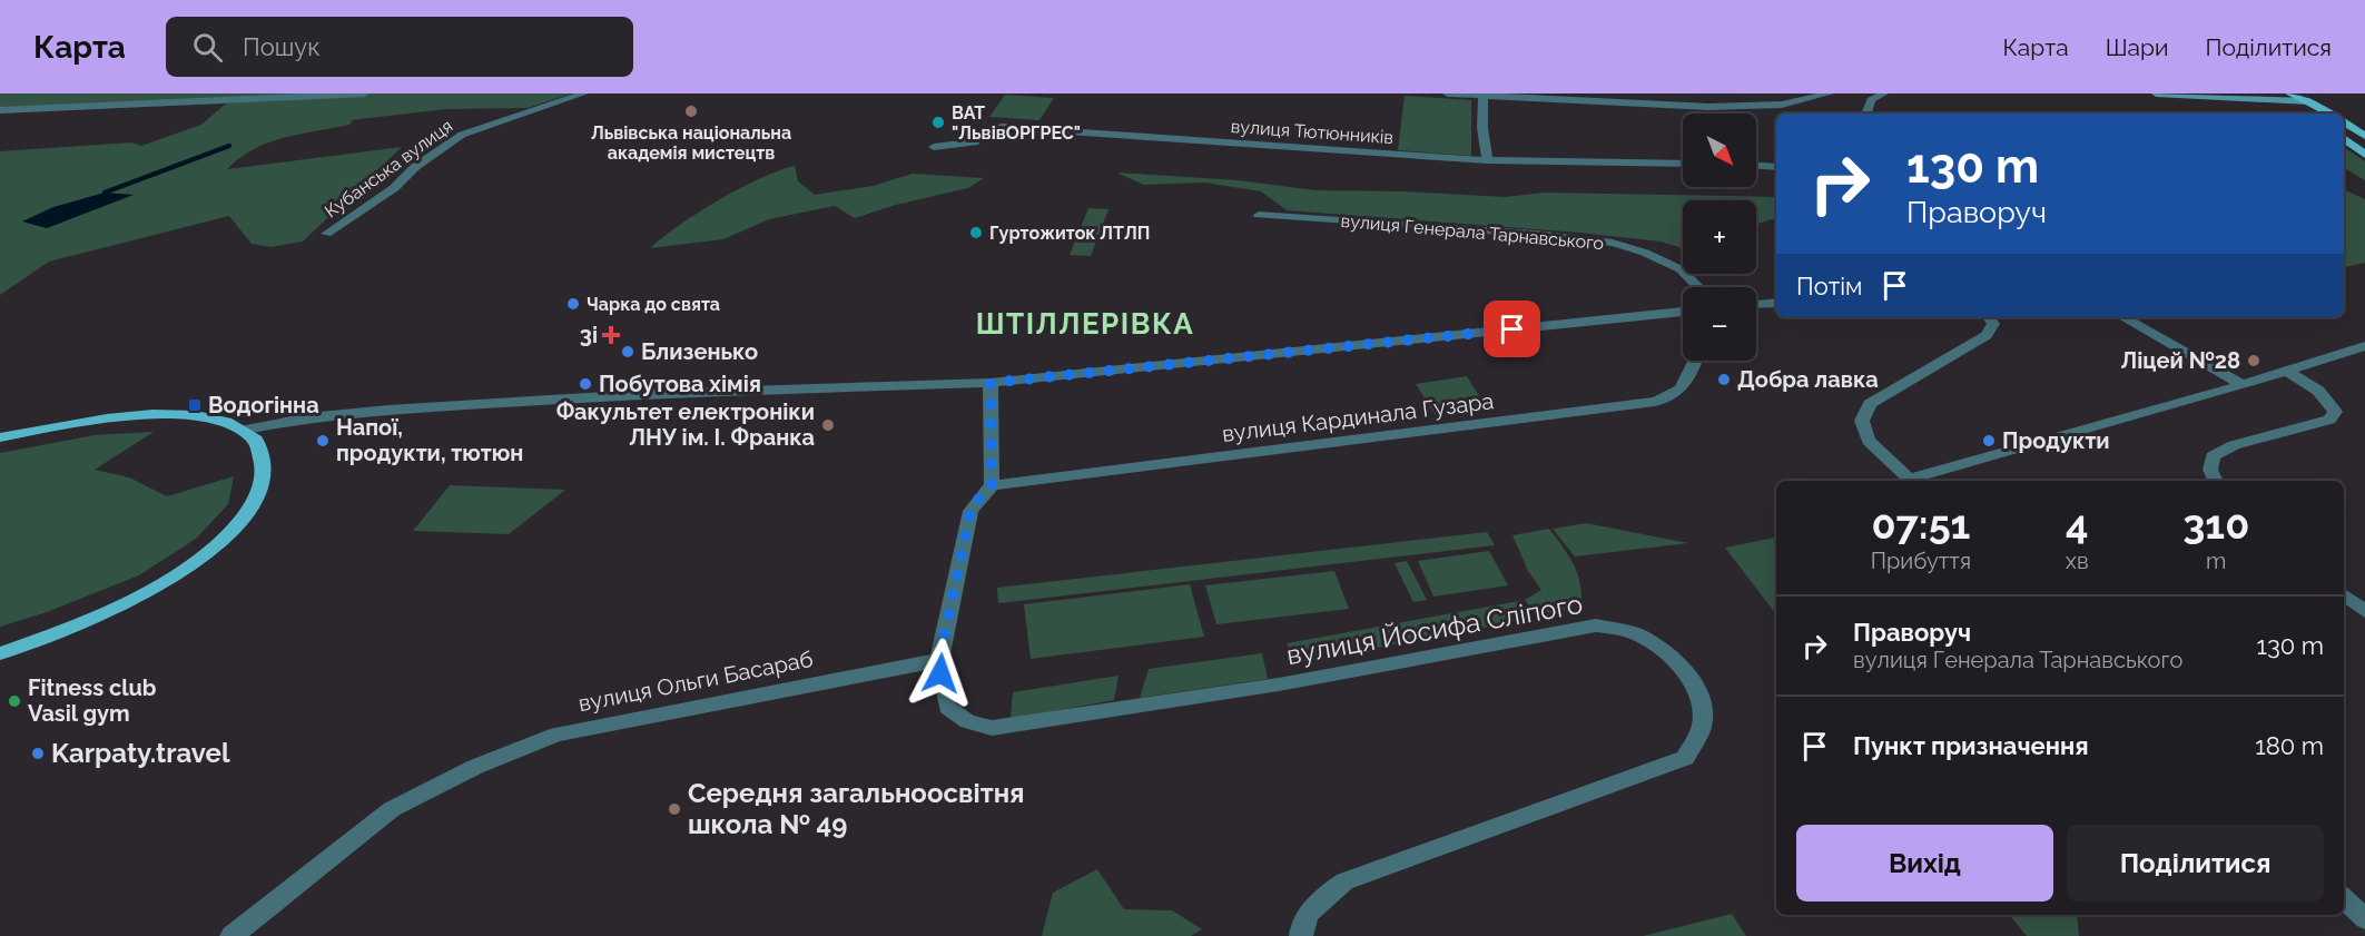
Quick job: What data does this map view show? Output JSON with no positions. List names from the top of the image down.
{
  "streets": {
    "street": [
      "вулиця Тютюнників",
      "Кубанська вулиця",
      "вулиця Генерала Тарнавського",
      "вулиця Кардинала Гузара",
      "вулиця Йосифа Сліпого",
      "вулиця Ольги Басараб"
    ]
  },
  "crossings": [
    ["вулиця Йосифа Сліпого", "вулиця Ольги Басараб"]
  ],
  "districts": ["ШТІЛЛЕРІВКА"],
  "places": {
    "other": [
      "Львівська національна академія мистецтв",
      "ВАТ \"ЛьвівОРГРЕС\"",
      "Гуртожиток ЛТЛП",
      "Чарка до свята",
      "Близенько",
      "Ліцей №28",
      "Добра лавка",
      "Побутова хімія",
      "Факультет електроніки ЛНУ ім. І. Франка",
      "Напої, продукти, тютюн",
      "Продукти",
      "Fitness club Vasil gym",
      "Karpaty.travel",
      "Середня загальноосвітня школа № 49"
    ],
    "health": ["3і"],
    "transit": ["Водогінна"]
  },
  "north": "bottom right",
  "page": {
    "header": "Карта",
    "search": "Пошук",
    "nav": ["Карта", "Шари", "Поділитися"],
    "map_buttons": ["+", "−"],
    "turn": ["130 m", "Праворуч"],
    "then": "Потім",
    "eta": [
      "07:51",
      "Прибуття",
      "4",
      "хв",
      "310",
      "m"
    ],
    "list": [
      {
        "name": "Праворуч",
        "note": "вулиця Генерала Тарнавського",
        "value": "130 m"
      },
      {
        "name": "Пункт призначення",
        "value": "180 m"
      }
    ],
    "buttons": ["Вихід", "Поділитися"]
  }
}
